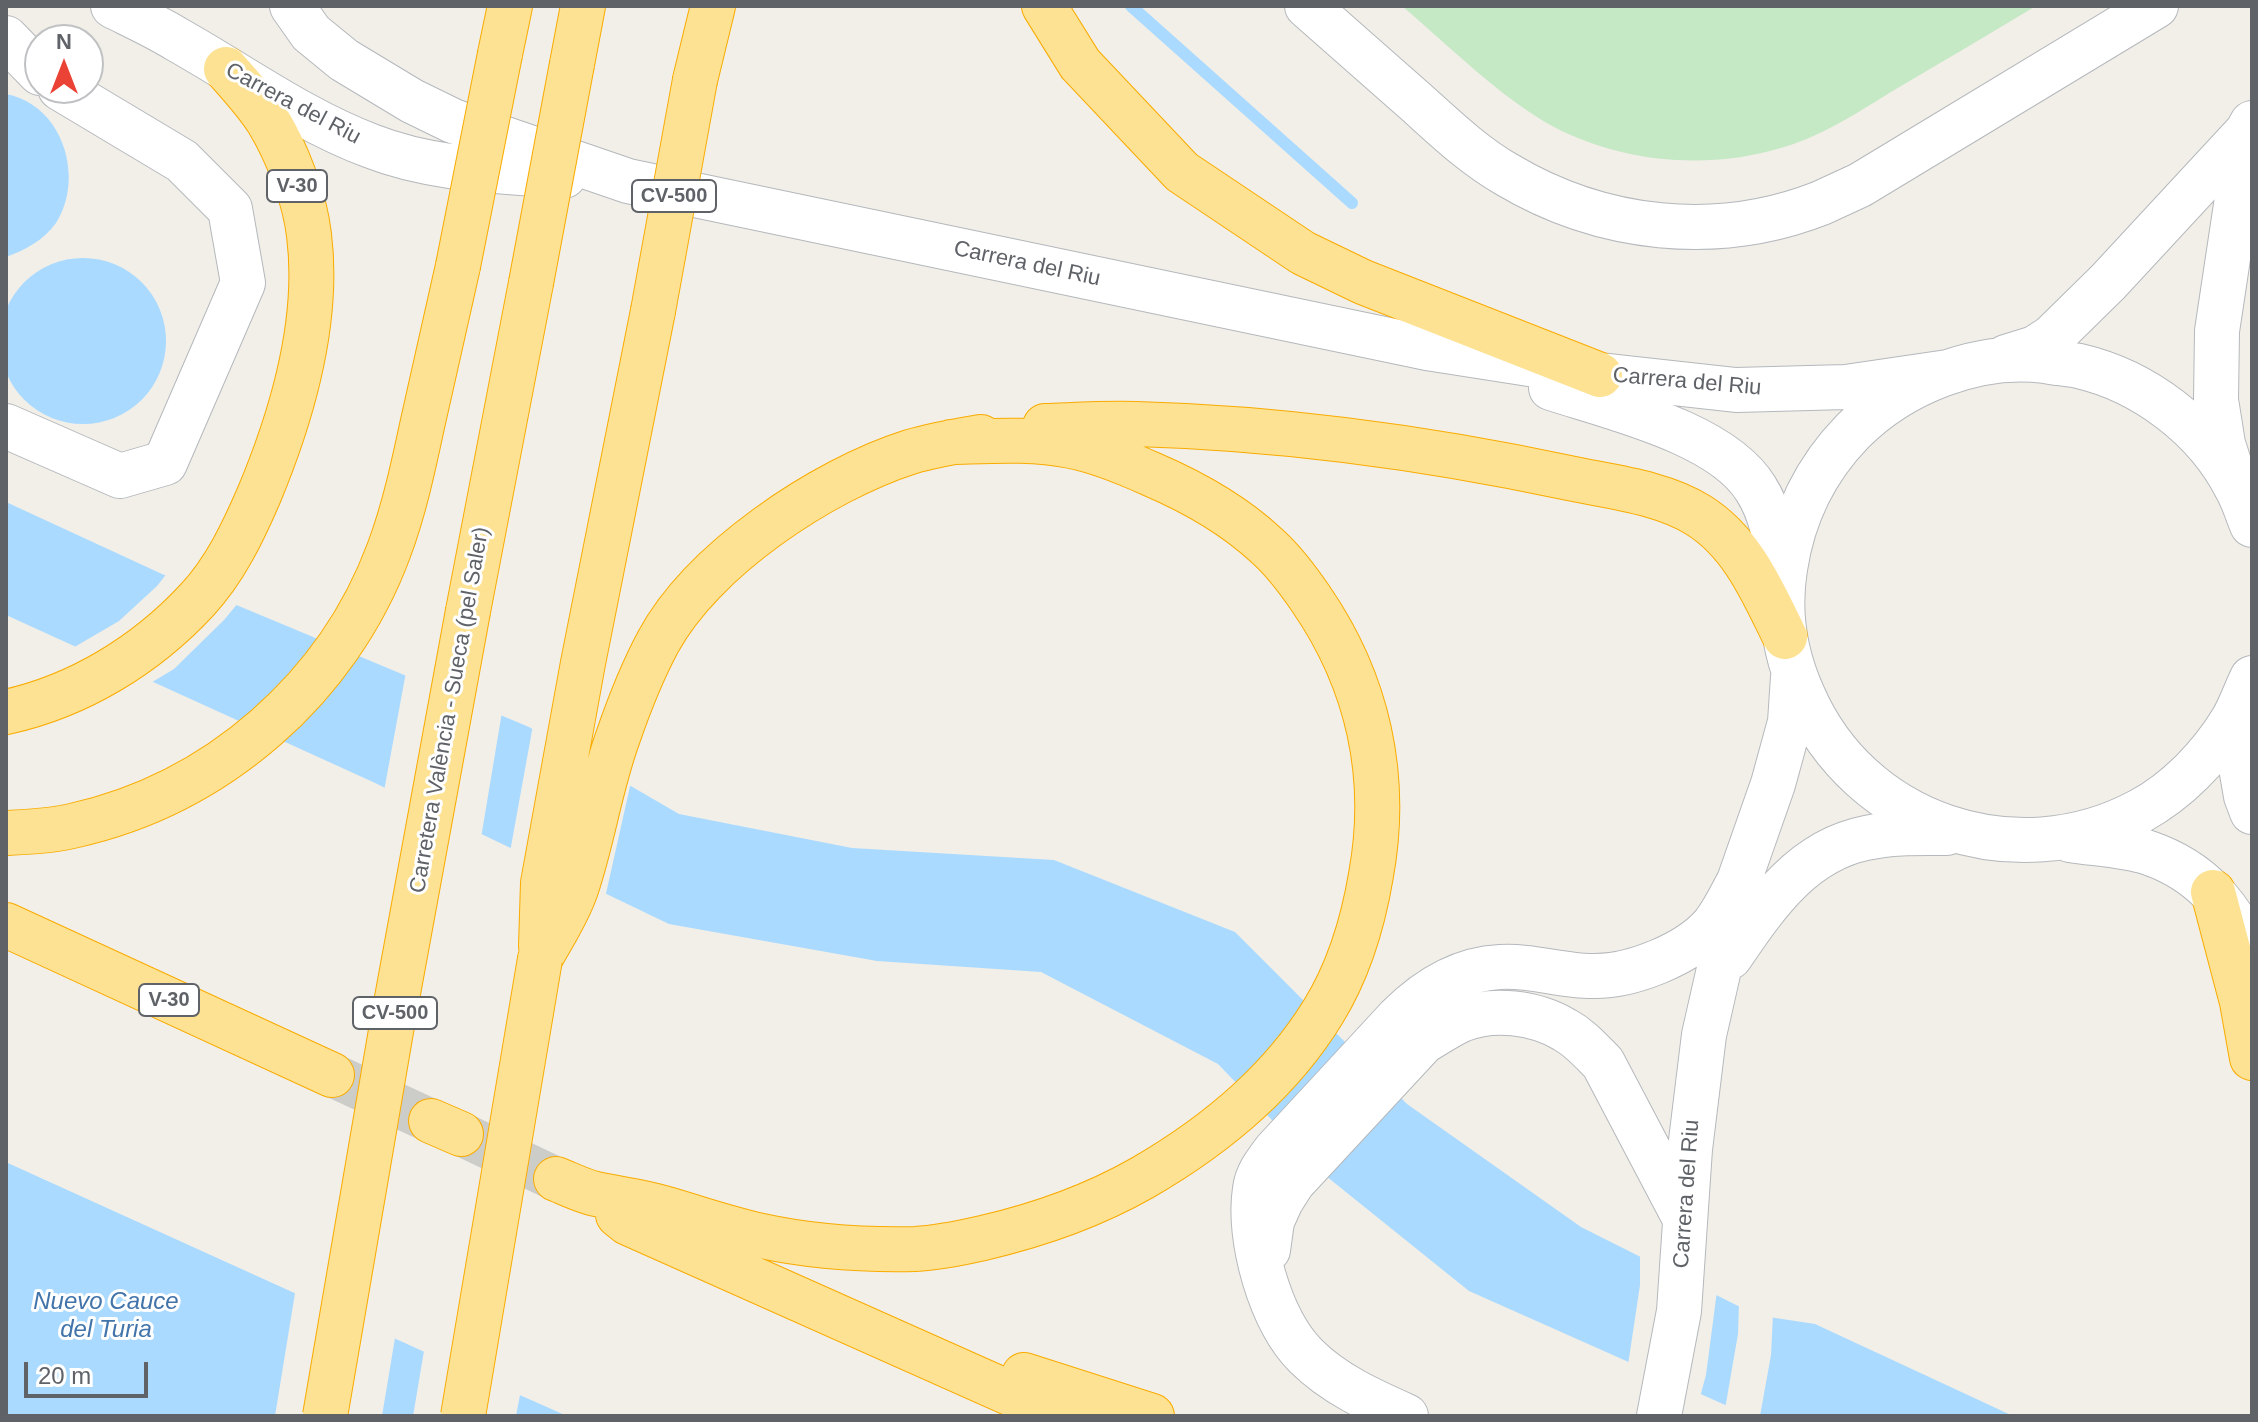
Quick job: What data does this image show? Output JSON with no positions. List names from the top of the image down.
{
  "streets": {
    "highway": ["V-30", "CV-500", "Carretera València - Sueca (pel Saler)"],
    "street": ["Carrera del Riu"]
  },
  "crossings": [
    ["Carrera del Riu", "V-30"]
  ],
  "water": ["Nuevo Cauce del Turia"],
  "scale_bar": "20 m",
  "north": "top"
}
